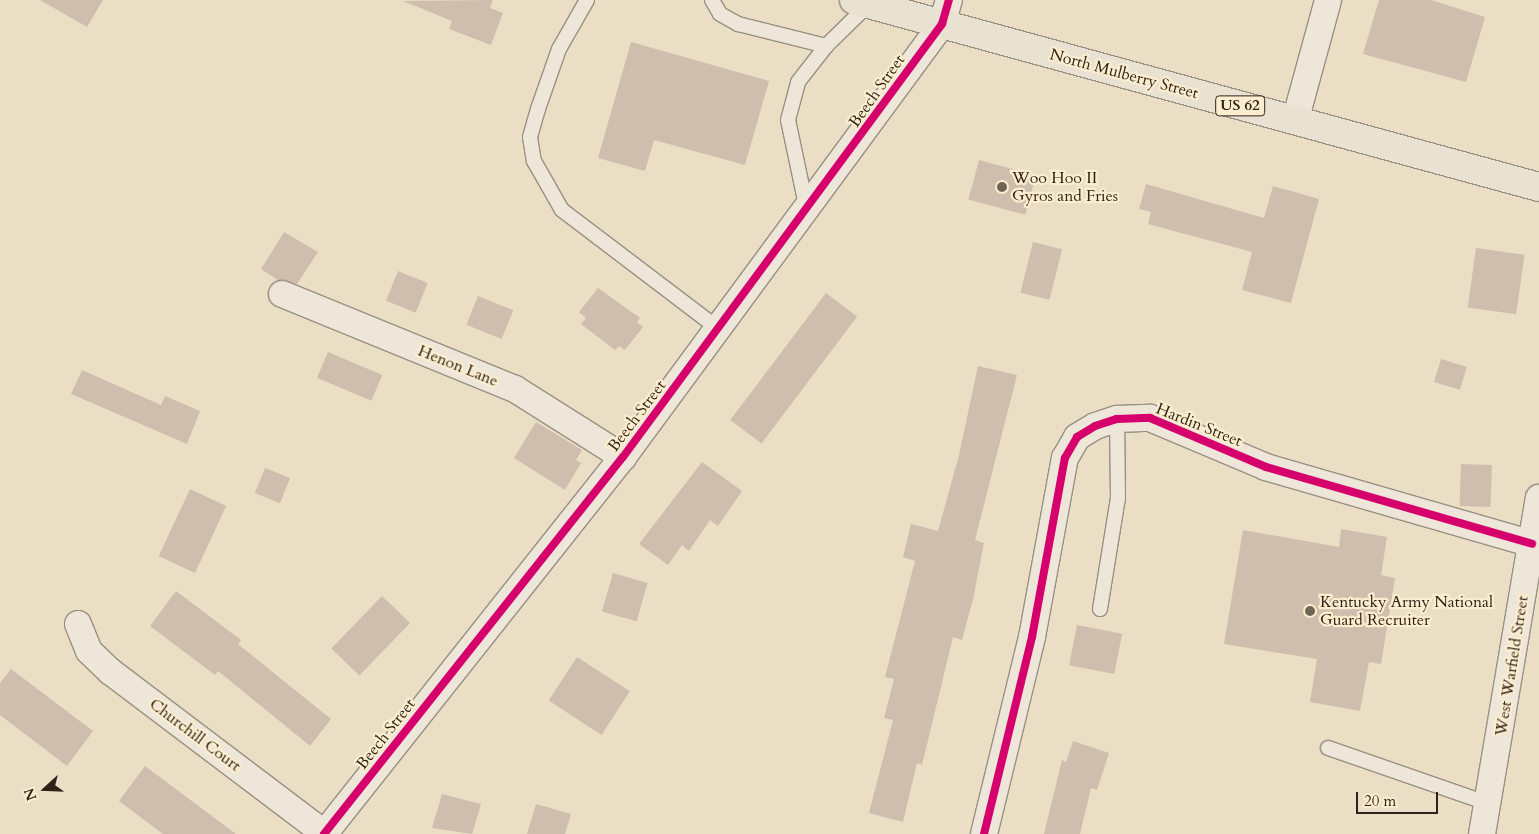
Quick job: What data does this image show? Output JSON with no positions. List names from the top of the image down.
{
  "streets": {
    "main road": ["North Mulberry Street", "US 62"],
    "street": [
      "Beech Street",
      "Henon Lane",
      "Hardin Street",
      "West Warfield Street",
      "Churchill Court"
    ]
  },
  "crossings": [
    ["North Mulberry Street", "Beech Street"],
    ["Beech Street", "Henon Lane"],
    ["Beech Street", "Churchill Court"],
    ["Hardin Street", "West Warfield Street"]
  ],
  "places": ["Woo Hoo II Gyros and Fries", "Kentucky Army National Guard Recruiter"],
  "scale_bar": "20 m",
  "north": "left"
}
